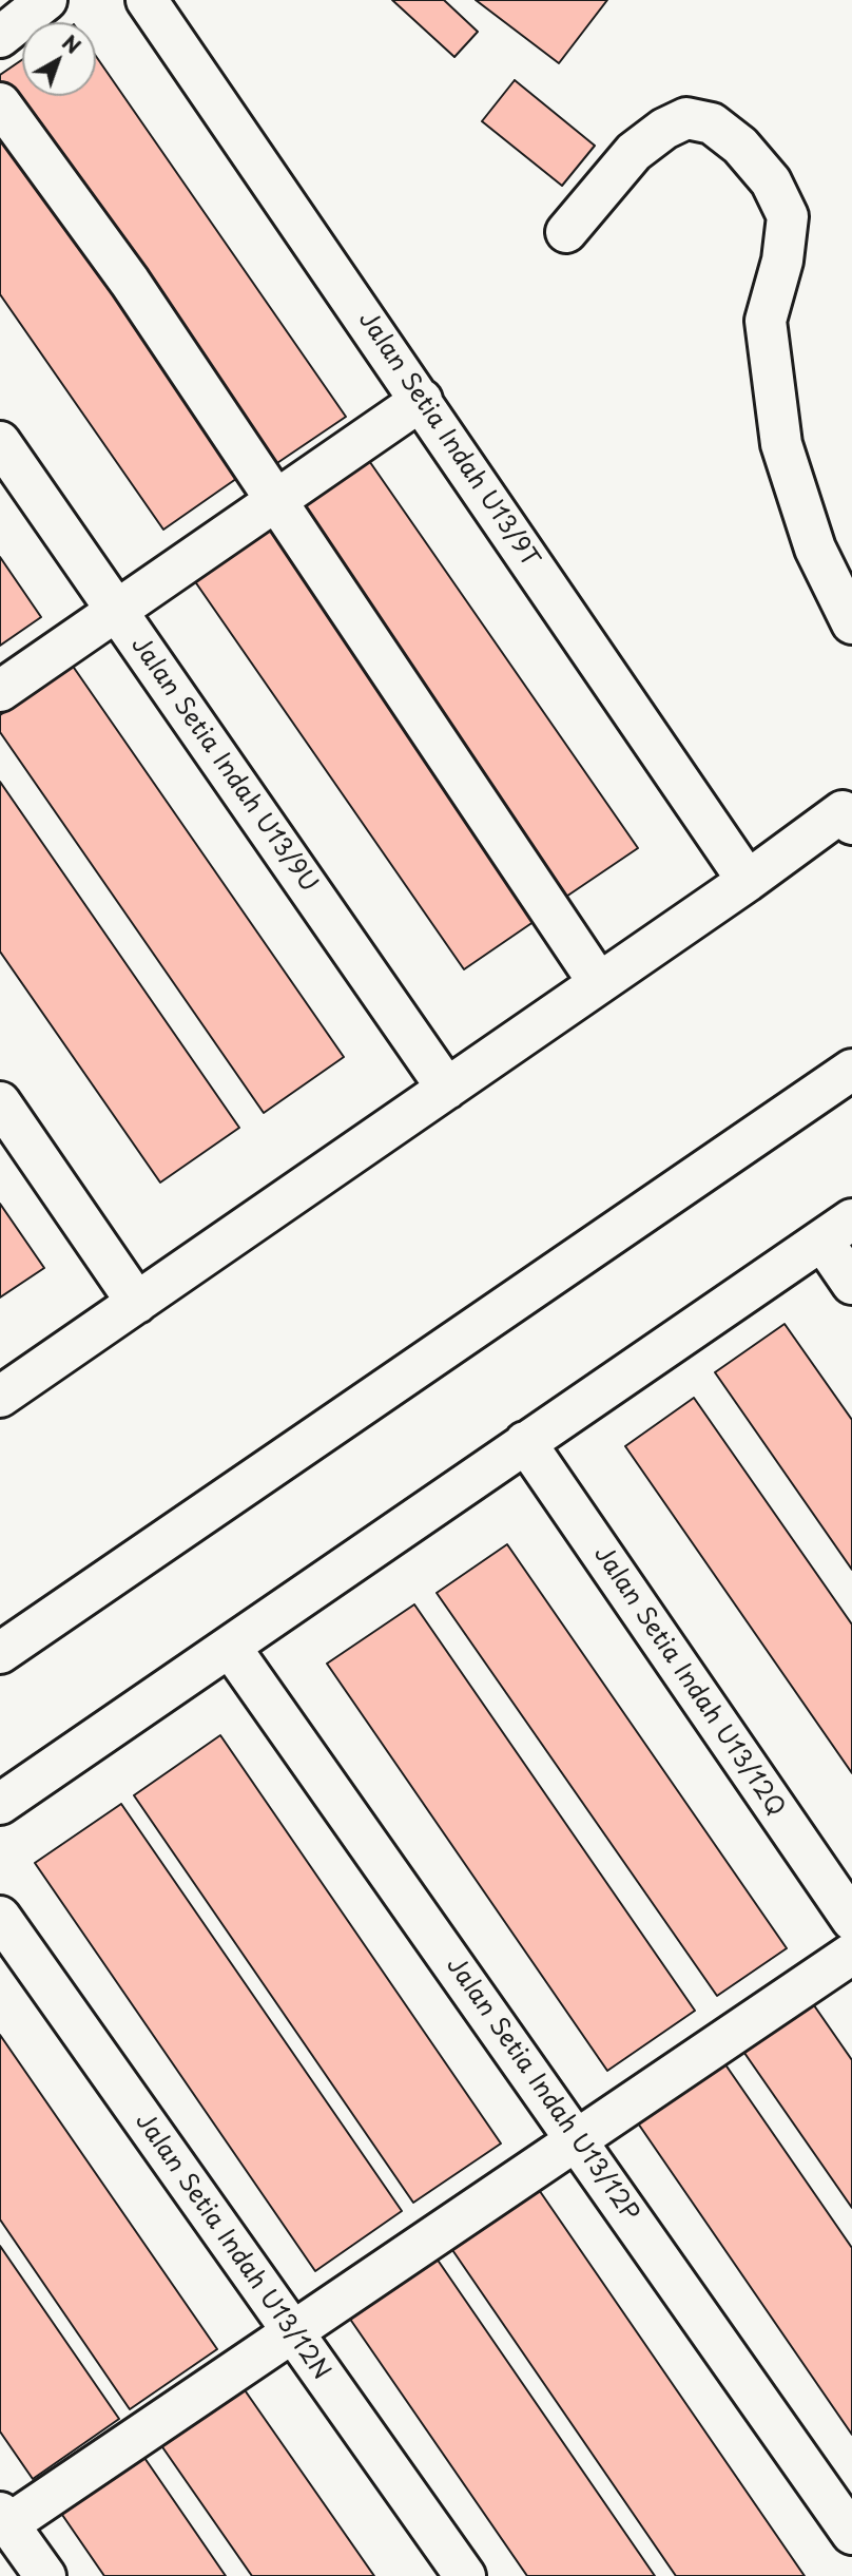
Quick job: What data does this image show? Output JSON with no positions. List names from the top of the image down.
{
  "streets": {
    "street": [
      "Jalan Setia Indah U13/9T",
      "Jalan Setia Indah U13/9U",
      "Jalan Setia Indah U13/12Q",
      "Jalan Setia Indah U13/12P",
      "Jalan Setia Indah U13/12N"
    ]
  },
  "north": "top right"
}
